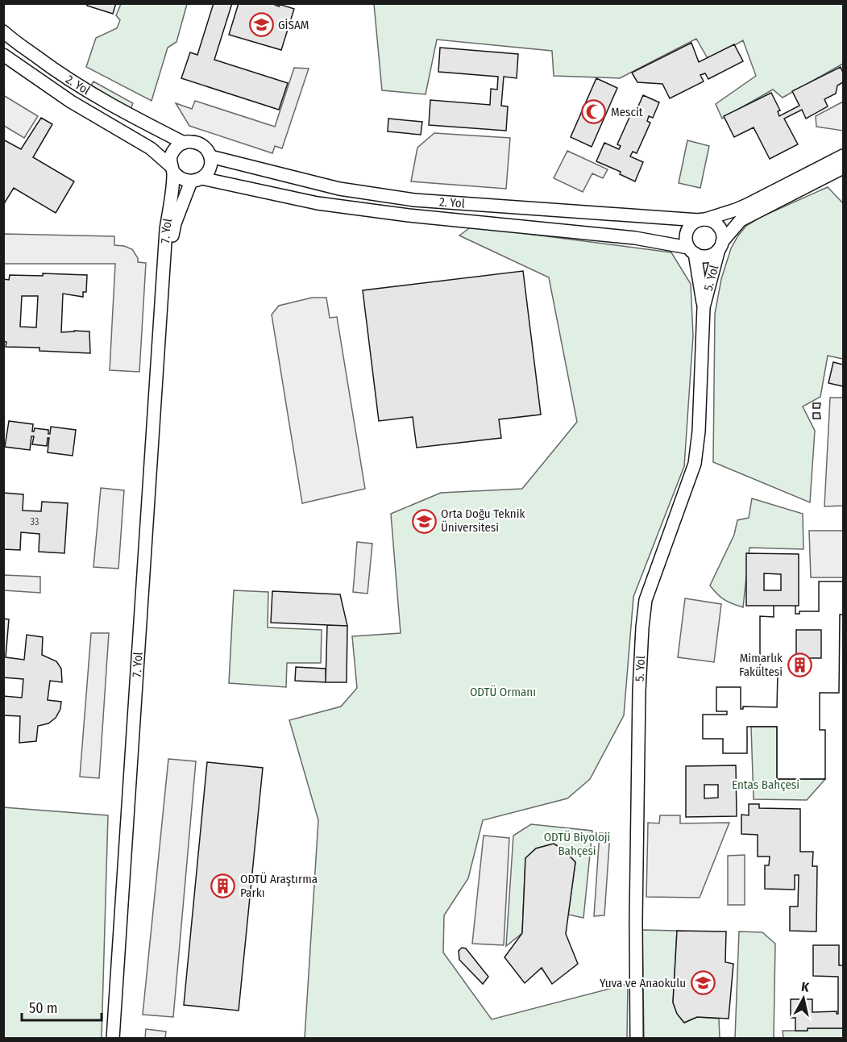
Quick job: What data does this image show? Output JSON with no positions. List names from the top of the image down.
{
  "streets": {
    "street": ["2. Yol", "7. Yol", "5. Yol"]
  },
  "crossings": [
    ["2. Yol", "7. Yol"],
    ["2. Yol", "5. Yol"]
  ],
  "parks": ["ODTÜ Ormanı", "Entas Bahçesi", "ODTÜ Biyoloji Bahçesi"],
  "places": {
    "school or university": ["GİSAM", "Orta Doğu Teknik Üniversitesi", "Yuva ve Anaokulu"],
    "mosque": ["Mescit"],
    "building": ["Mimarlık Fakültesi", "ODTÜ Araştırma Parkı"]
  },
  "house_numbers": ["33"],
  "scale_bar": "50 m",
  "north": "top"
}
